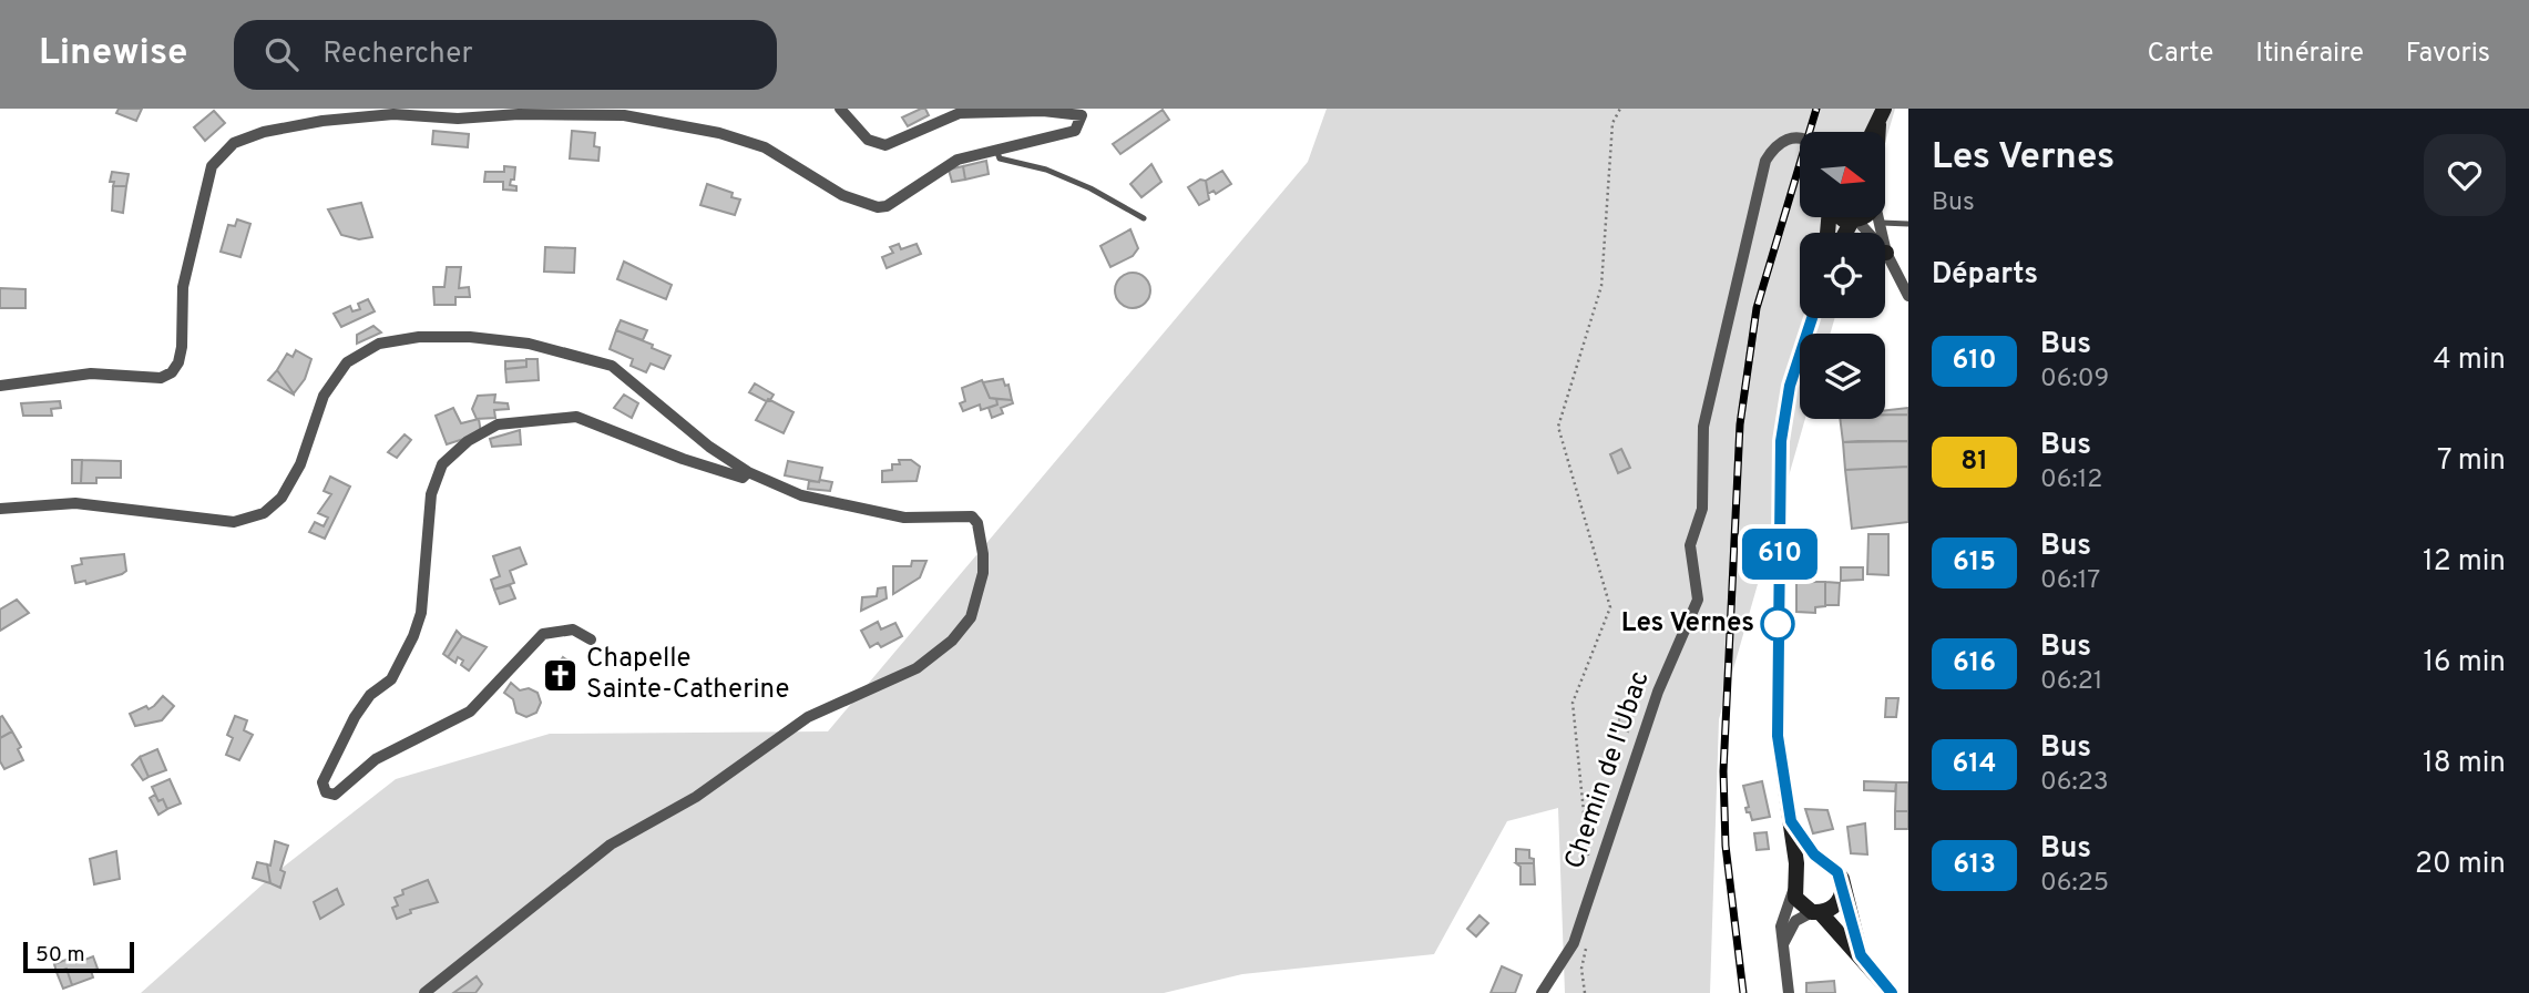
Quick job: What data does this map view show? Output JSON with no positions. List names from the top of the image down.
{
  "streets": {
    "street": ["Chemin de l'Ubac"]
  },
  "places": {
    "other": ["Les Vernes"],
    "church": ["Chapelle Sainte-Catherine"]
  },
  "lines": ["bus line 610"],
  "scale_bar": "50 m",
  "north": "right",
  "page": {
    "header": "Linewise",
    "search": "Rechercher",
    "nav": ["Carte", "Itinéraire", "Favoris"],
    "on_map": "610",
    "heading": [
      ["Les Vernes", "Bus"],
      "Départs"
    ],
    "list": [
      {
        "mark": "610",
        "name": "Bus",
        "note": "06:09",
        "value": "4 min"
      },
      {
        "mark": "81",
        "name": "Bus",
        "note": "06:12",
        "value": "7 min"
      },
      {
        "mark": "615",
        "name": "Bus",
        "note": "06:17",
        "value": "12 min"
      },
      {
        "mark": "616",
        "name": "Bus",
        "note": "06:21",
        "value": "16 min"
      },
      {
        "mark": "614",
        "name": "Bus",
        "note": "06:23",
        "value": "18 min"
      },
      {
        "mark": "613",
        "name": "Bus",
        "note": "06:25",
        "value": "20 min"
      }
    ],
    "scale": "50 m"
  }
}
